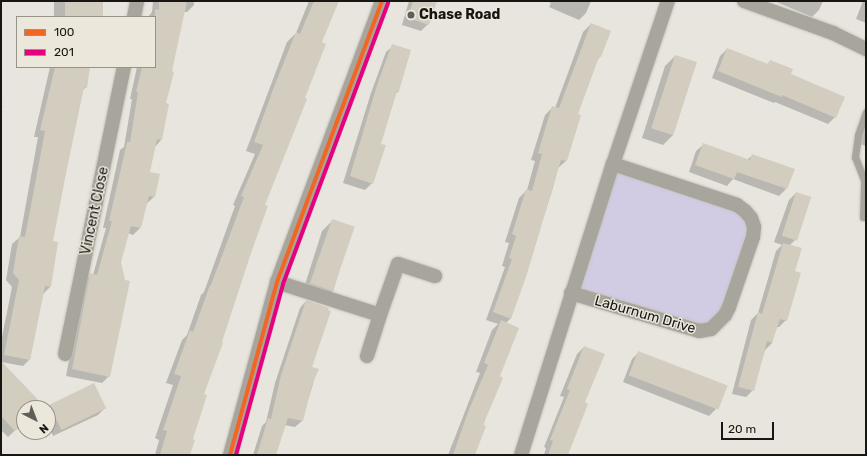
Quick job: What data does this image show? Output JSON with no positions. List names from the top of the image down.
{
  "streets": {
    "street": ["Vincent Close", "Laburnum Drive"]
  },
  "places": ["Chase Road"],
  "lines": ["transit line 100", "transit line 201"],
  "legend": ["100", "201"],
  "scale_bar": "20 m",
  "north": "bottom right"
}
